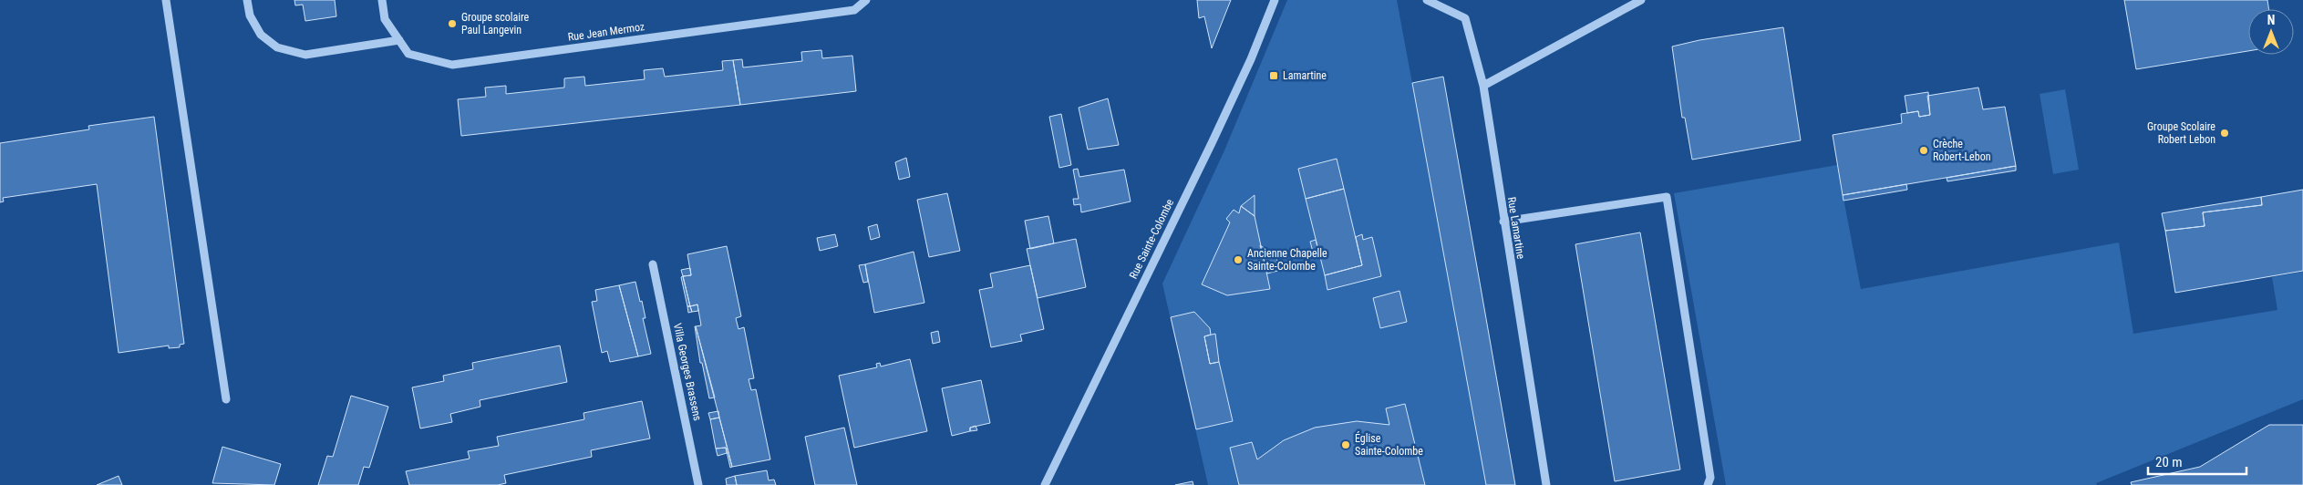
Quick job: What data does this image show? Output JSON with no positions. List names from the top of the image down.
{
  "streets": {
    "street": [
      "Rue Jean Mermoz",
      "Rue Lamartine",
      "Rue Sainte-Colombe",
      "Villa Georges Brassens"
    ]
  },
  "places": {
    "other": [
      "Groupe scolaire Paul Langevin",
      "Groupe Scolaire Robert Lebon",
      "Crèche Robert-Lebon",
      "Ancienne Chapelle Sainte-Colombe",
      "Église Sainte-Colombe"
    ],
    "transit": ["Lamartine"]
  },
  "scale_bar": "20 m",
  "north": "top"
}
